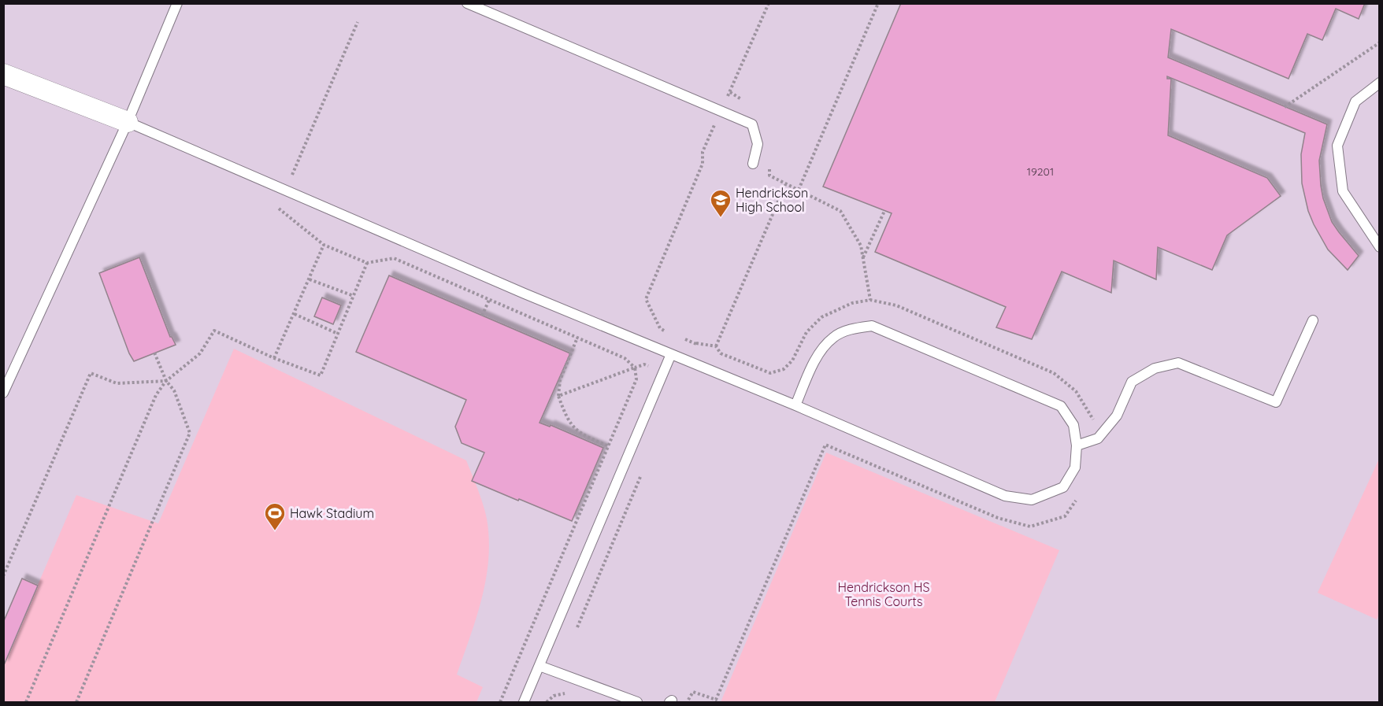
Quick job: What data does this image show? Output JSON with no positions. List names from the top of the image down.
{
  "parks": ["Hendrickson HS Tennis Courts"],
  "places": {
    "school or university": ["Hendrickson High School"],
    "sports": ["Hawk Stadium"]
  },
  "house_numbers": ["19201"]
}
